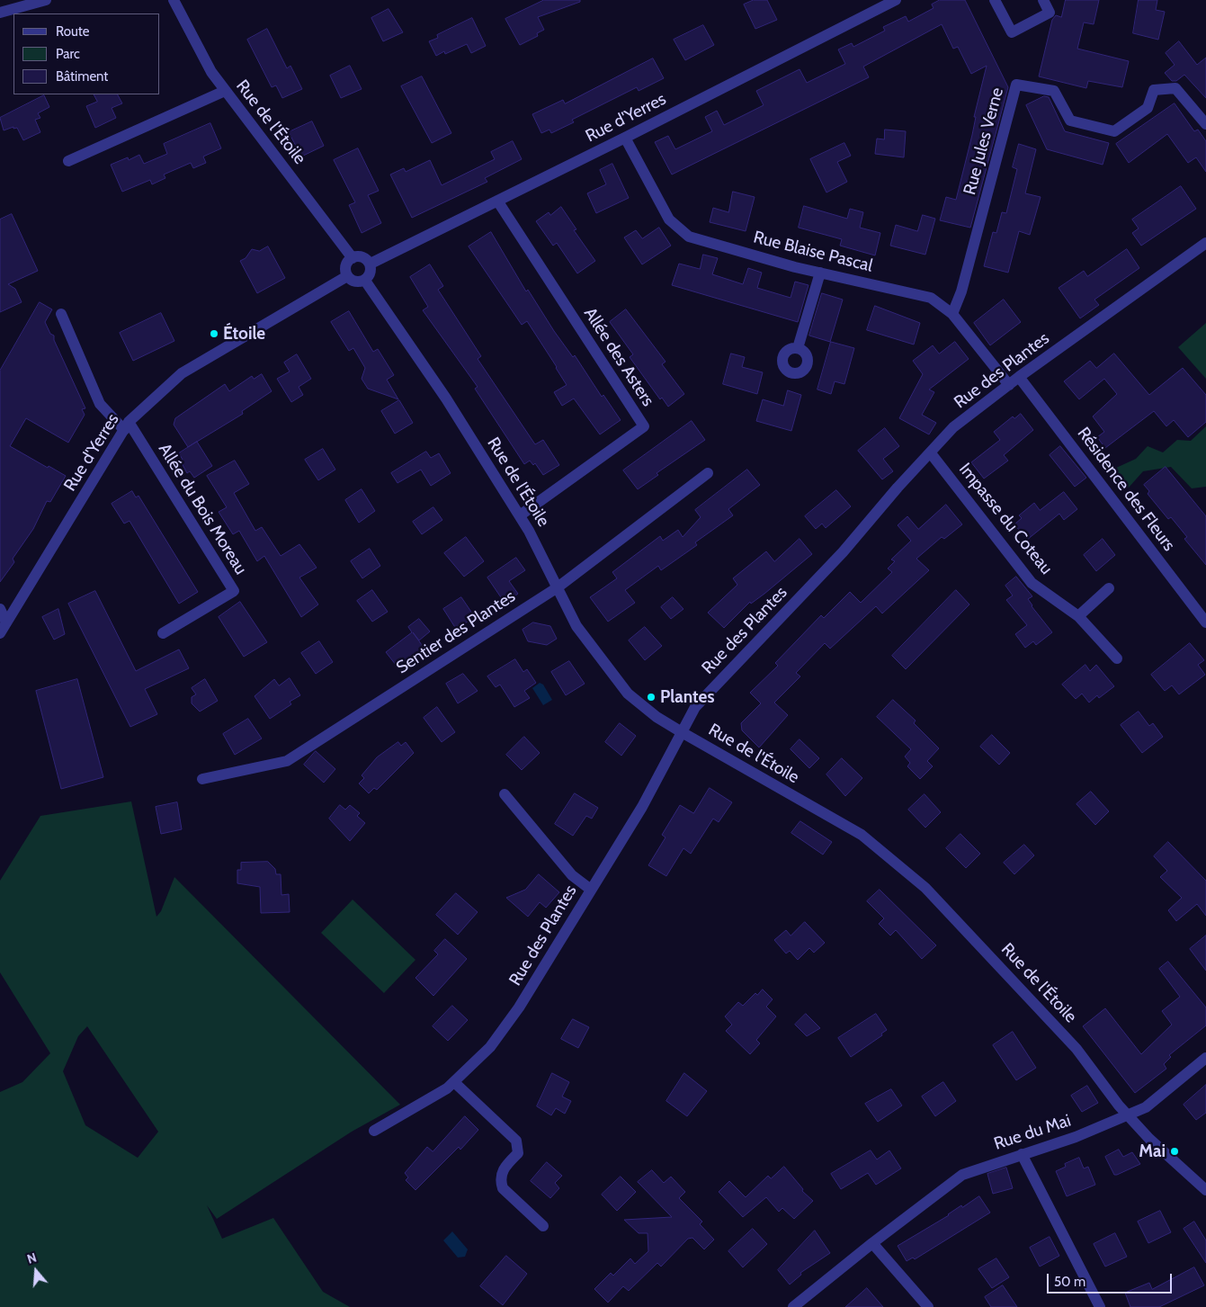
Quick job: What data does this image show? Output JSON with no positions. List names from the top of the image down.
{
  "streets": {
    "street": [
      "Rue d'Yerres",
      "Rue de l'Étoile",
      "Rue Jules Verne",
      "Rue Blaise Pascal",
      "Allée des Asters",
      "Rue des Plantes",
      "Résidence des Fleurs",
      "Allée du Bois Moreau",
      "Impasse du Coteau",
      "Sentier des Plantes",
      "Rue du Mai"
    ]
  },
  "crossings": [
    ["Rue d'Yerres", "Rue de l'Étoile"],
    ["Rue d'Yerres", "Rue Blaise Pascal"],
    ["Rue d'Yerres", "Allée des Asters"],
    ["Rue d'Yerres", "Allée du Bois Moreau"],
    ["Rue de l'Étoile", "Allée des Asters"],
    ["Rue de l'Étoile", "Rue des Plantes"],
    ["Rue de l'Étoile", "Sentier des Plantes"],
    ["Rue de l'Étoile", "Rue du Mai"],
    ["Rue Jules Verne", "Rue Blaise Pascal"],
    ["Rue Blaise Pascal", "Rue des Plantes"],
    ["Rue des Plantes", "Résidence des Fleurs"],
    ["Rue des Plantes", "Impasse du Coteau"]
  ],
  "places": ["Étoile", "Plantes", "Mai"],
  "legend": ["Route", "Parc", "Bâtiment"],
  "scale_bar": "50 m",
  "north": "top"
}
